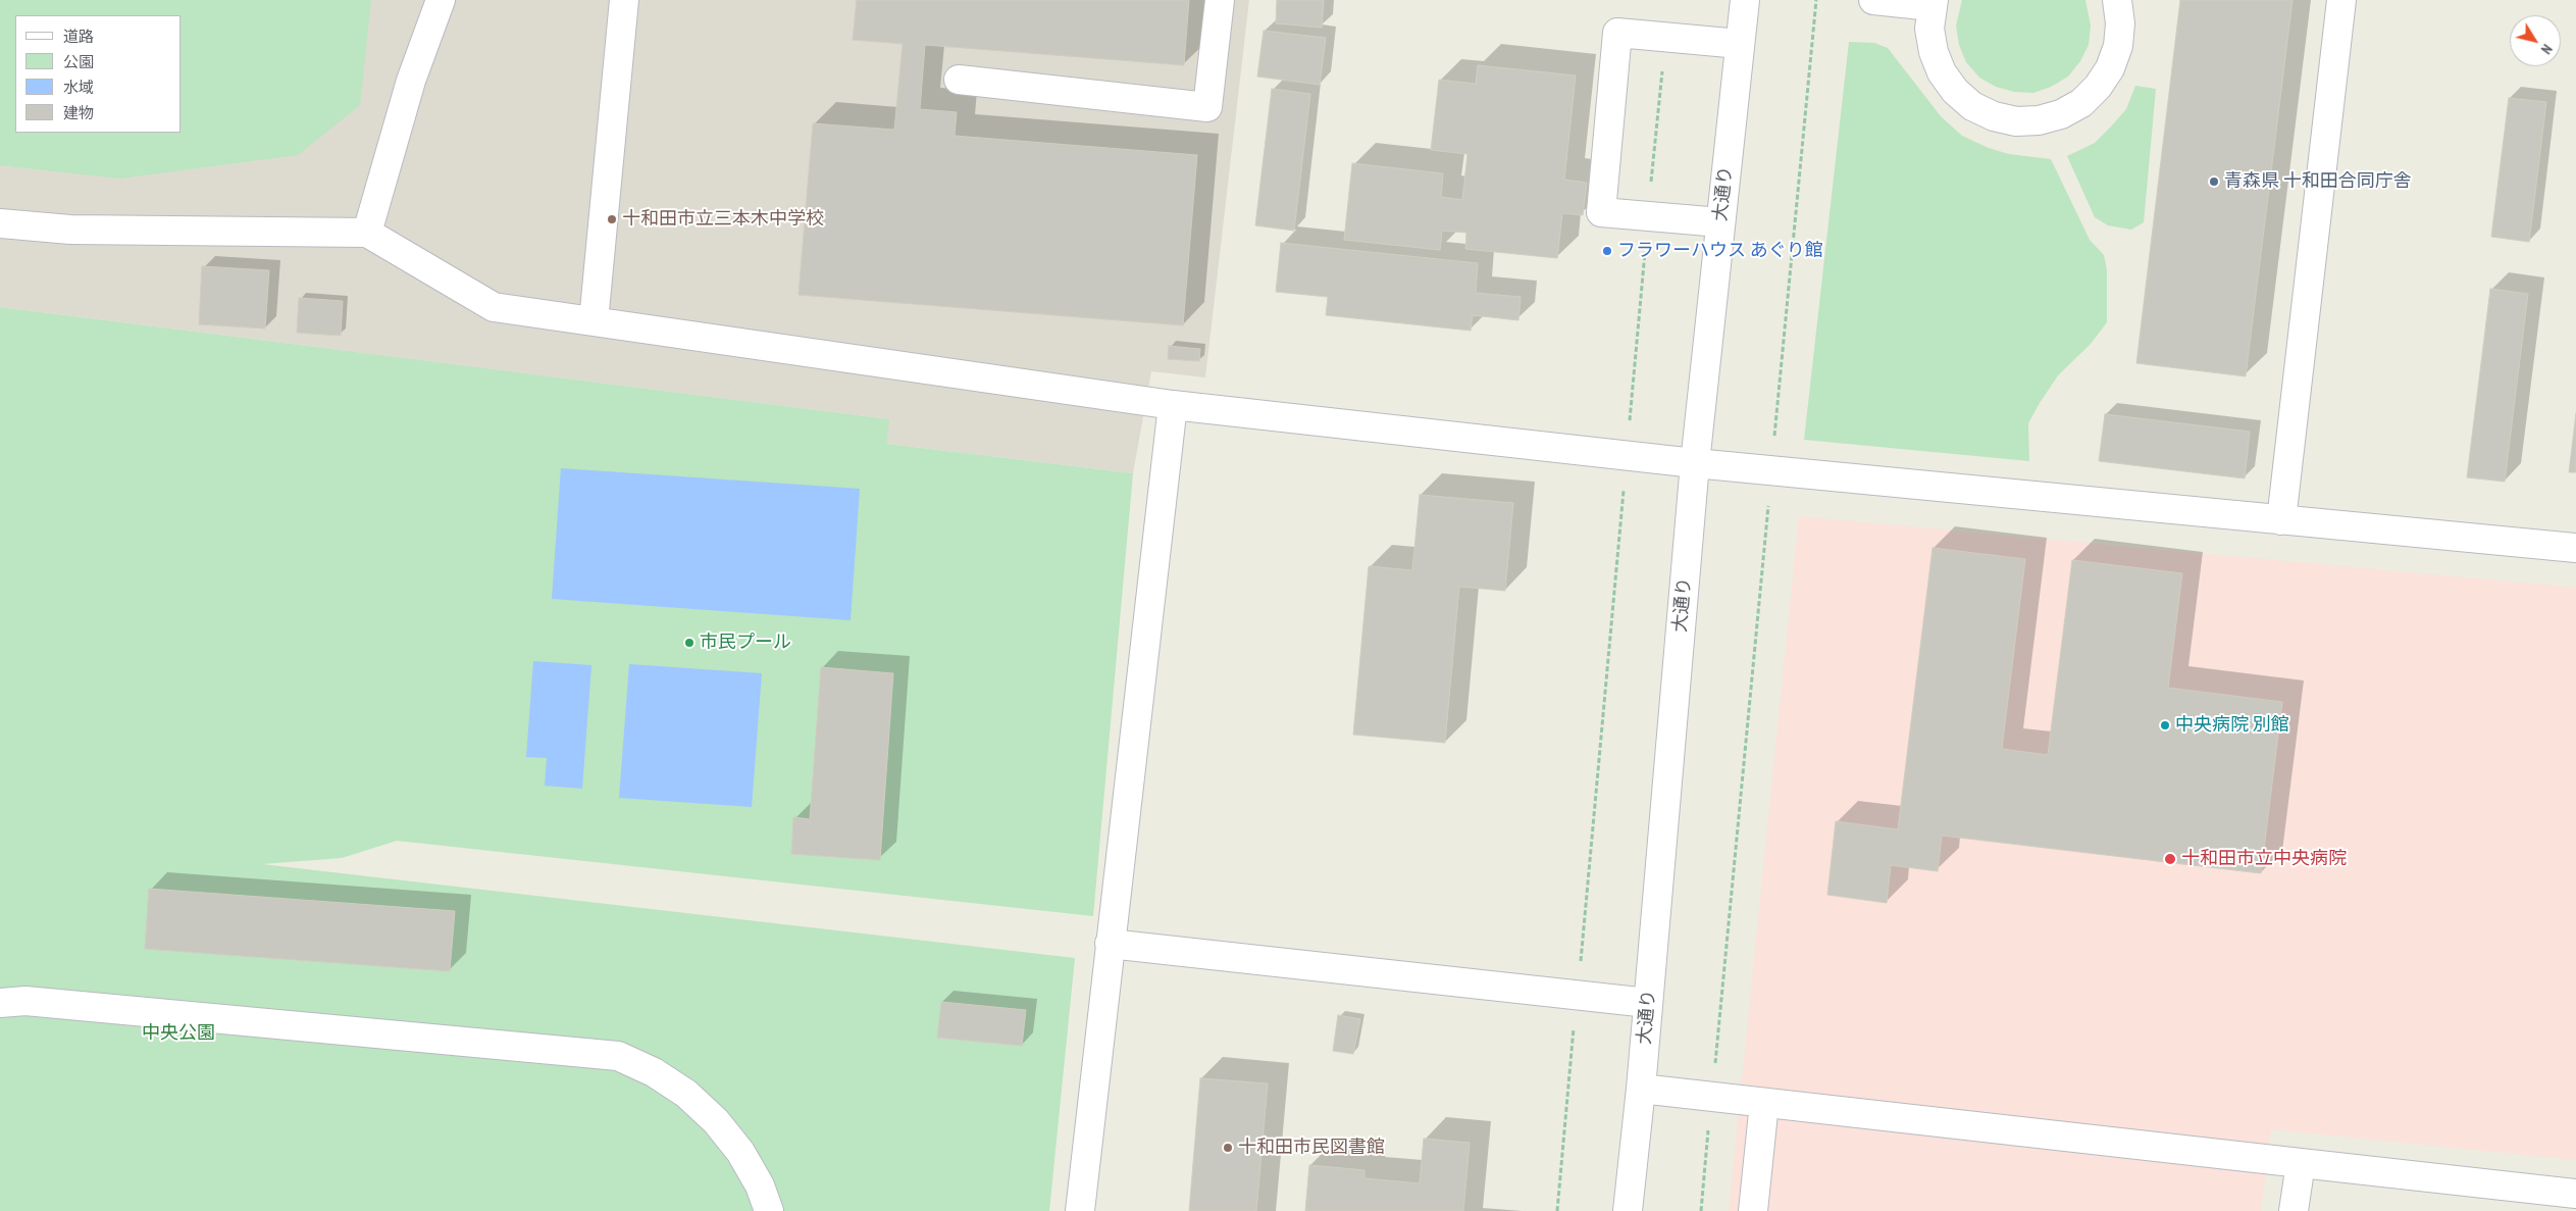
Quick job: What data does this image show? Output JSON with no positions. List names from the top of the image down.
{
  "streets": {
    "street": ["大通り"]
  },
  "parks": ["中央公園"],
  "places": [
    "青森県 十和田合同庁舎",
    "十和田市立三本木中学校",
    "フラワーハウス あぐり館",
    "市民プール",
    "中央病院 別館",
    "十和田市立中央病院",
    "十和田市民図書館"
  ],
  "legend": [
    "道路",
    "公園",
    "水域",
    "建物"
  ],
  "north": "bottom right"
}
